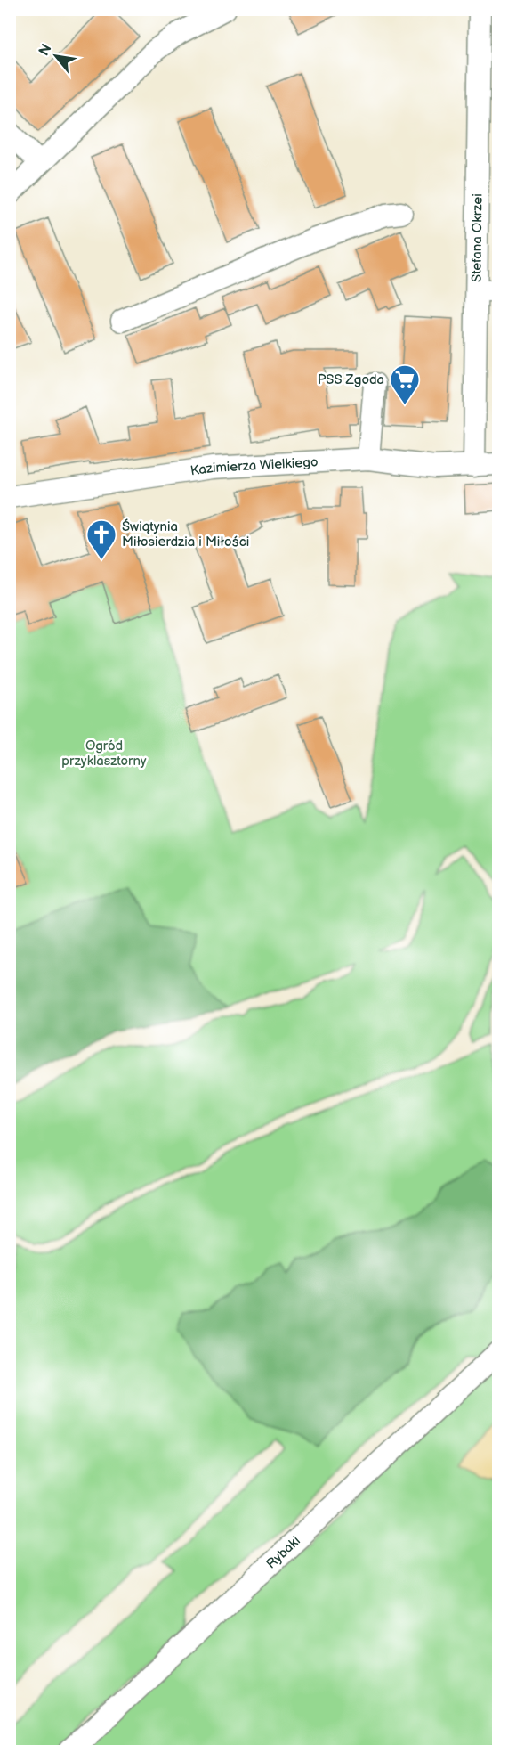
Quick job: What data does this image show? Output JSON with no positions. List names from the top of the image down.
{
  "streets": {
    "street": ["Stefana Okrzei", "Kazimierza Wielkiego", "Rybaki"]
  },
  "crossings": [
    ["Stefana Okrzei", "Kazimierza Wielkiego"]
  ],
  "parks": ["Ogród przyklasztorny"],
  "places": {
    "supermarket": ["PSS Zgoda"],
    "church": ["Świątynia Miłosierdzia i Miłości"]
  },
  "north": "top left"
}
